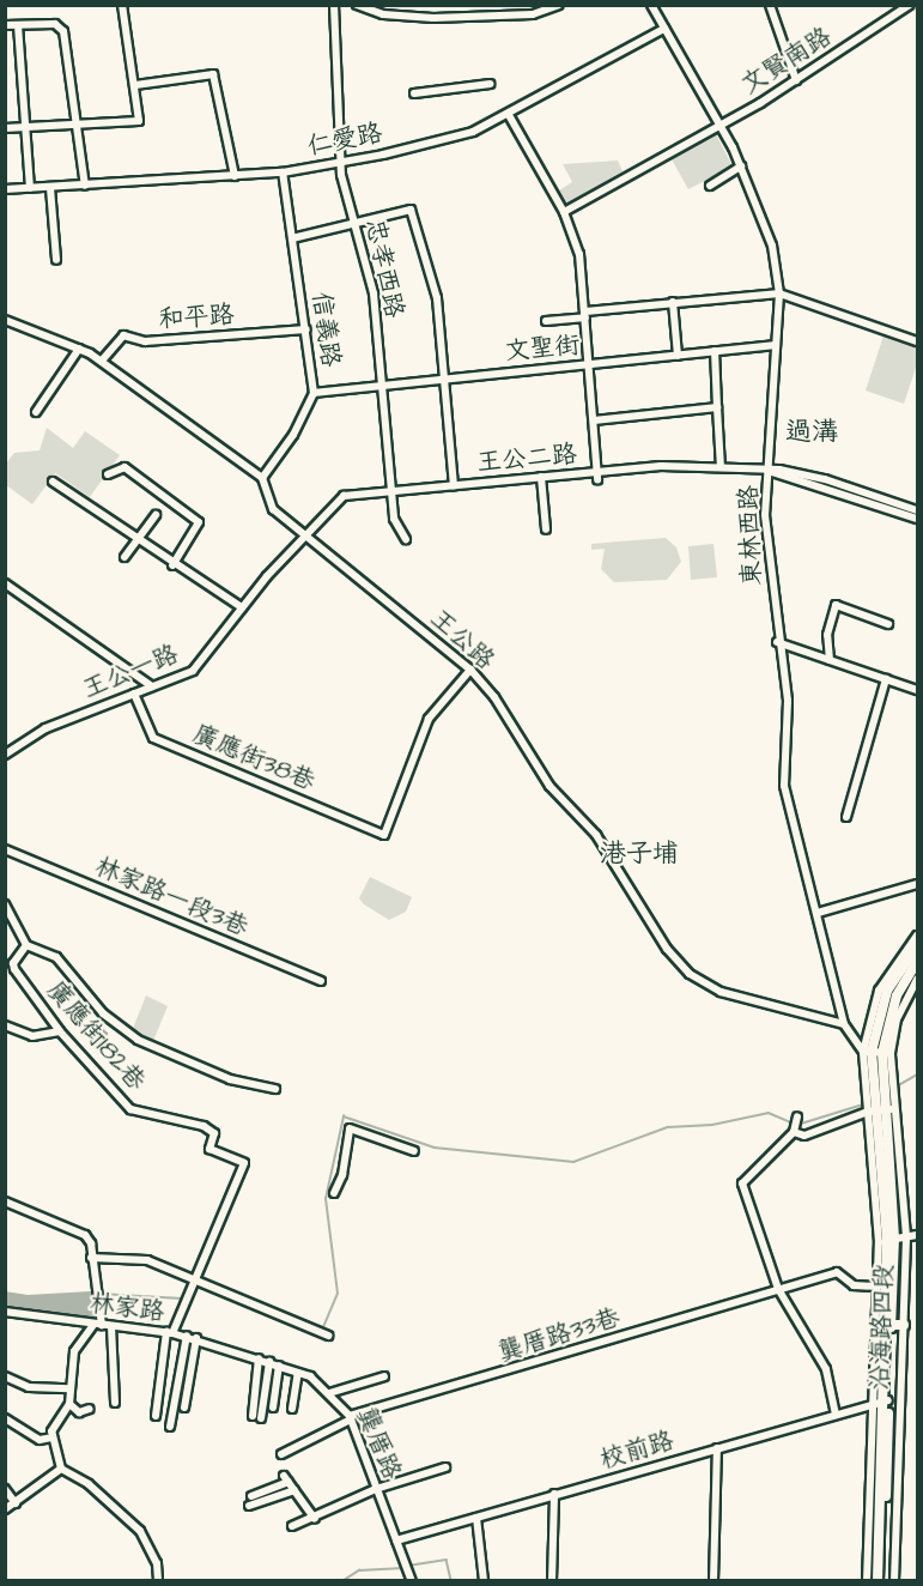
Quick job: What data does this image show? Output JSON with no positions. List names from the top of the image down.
{
  "streets": {
    "main road": ["沿海路四段"],
    "street": [
      "文賢南路",
      "仁愛路",
      "忠孝西路",
      "和平路",
      "信義路",
      "文聖街",
      "王公二路",
      "東林西路",
      "王公路",
      "王公一路",
      "廣應街38巷",
      "林家路一段3巷",
      "廣應街182巷",
      "林家路",
      "龔厝路33巷",
      "龔厝路",
      "校前路"
    ]
  },
  "crossings": [
    ["文賢南路", "東林西路"],
    ["仁愛路", "忠孝西路"],
    ["仁愛路", "信義路"],
    ["仁愛路", "東林西路"],
    ["忠孝西路", "文聖街"],
    ["忠孝西路", "王公二路"],
    ["和平路", "信義路"],
    ["信義路", "文聖街"],
    ["信義路", "王公路"],
    ["文聖街", "東林西路"],
    ["王公二路", "東林西路"],
    ["王公二路", "王公路"],
    ["王公二路", "王公一路"],
    ["東林西路", "王公路"],
    ["王公路", "王公一路"],
    ["王公路", "廣應街38巷"],
    ["王公一路", "廣應街38巷"],
    ["林家路", "龔厝路"],
    ["沿海路四段", "龔厝路33巷"],
    ["沿海路四段", "校前路"],
    ["龔厝路33巷", "龔厝路"],
    ["龔厝路", "校前路"]
  ],
  "districts": ["過溝", "港子埔"]
}
